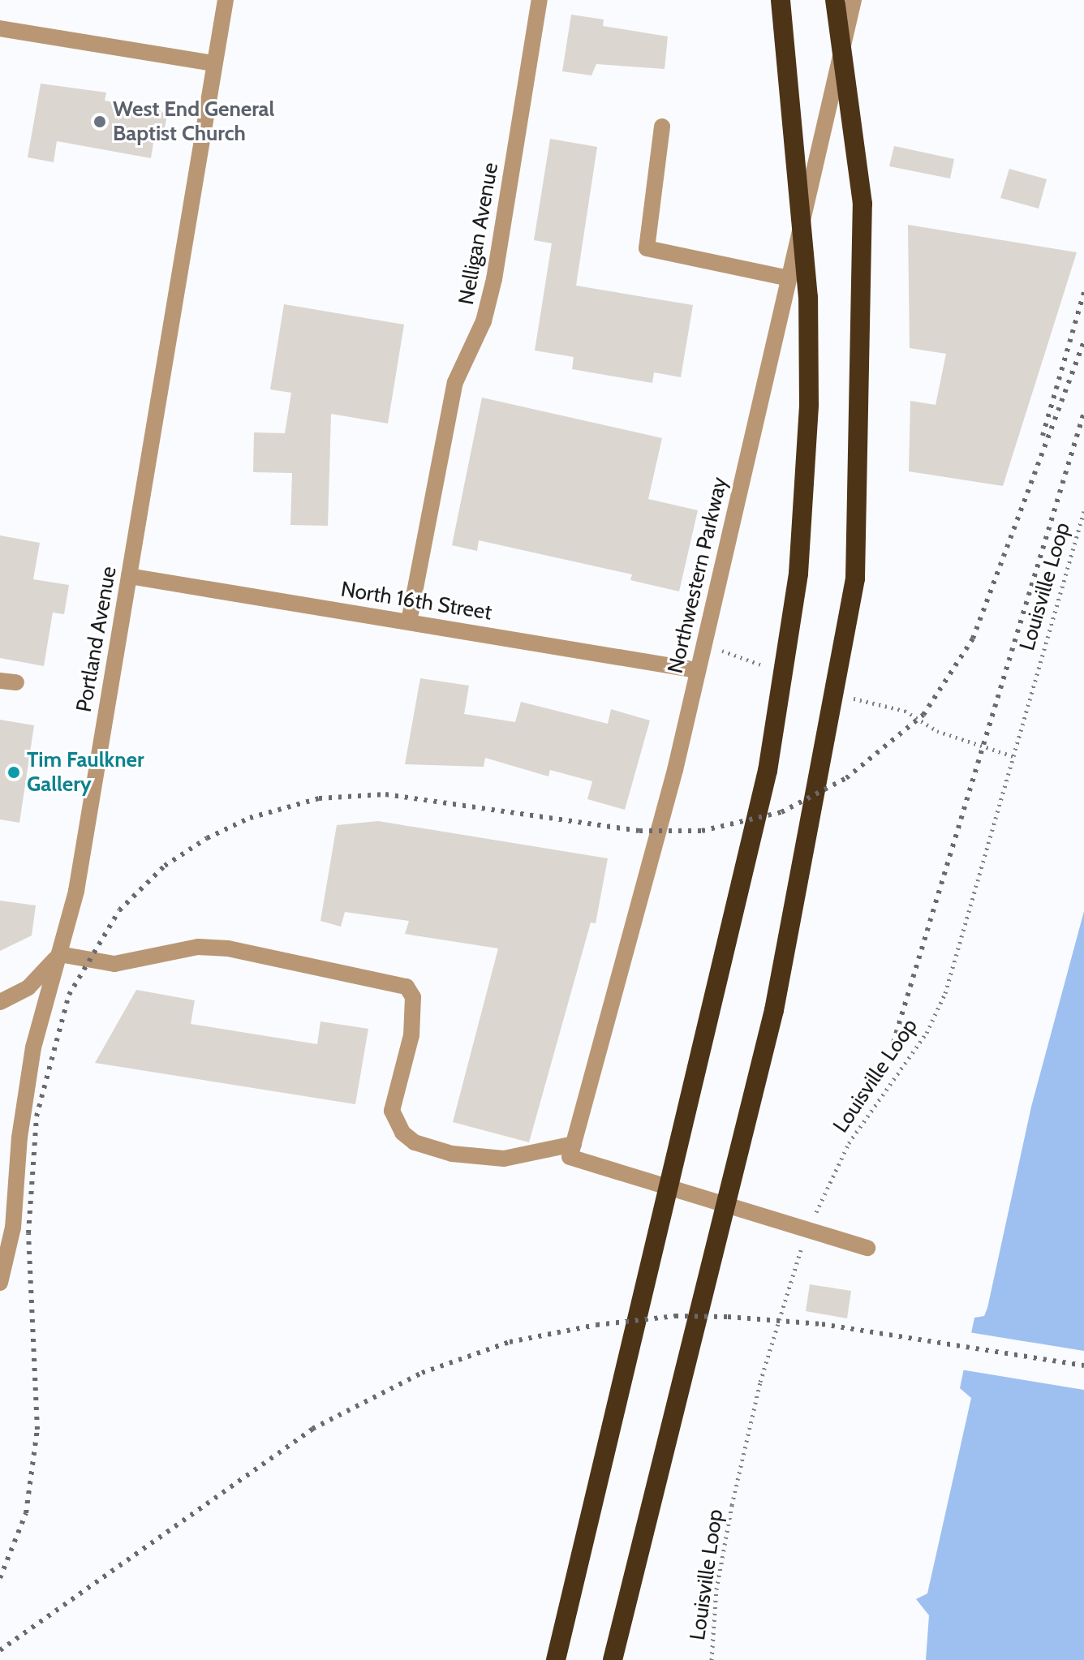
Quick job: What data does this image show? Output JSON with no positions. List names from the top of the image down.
{
  "streets": {
    "street": [
      "Nelligan Avenue",
      "Northwestern Parkway",
      "North 16th Street",
      "Portland Avenue"
    ],
    "path": ["Louisville Loop"]
  },
  "crossings": [
    ["Nelligan Avenue", "North 16th Street"],
    ["Northwestern Parkway", "North 16th Street"],
    ["North 16th Street", "Portland Avenue"]
  ],
  "places": ["West End General Baptist Church", "Tim Faulkner Gallery"]
}
